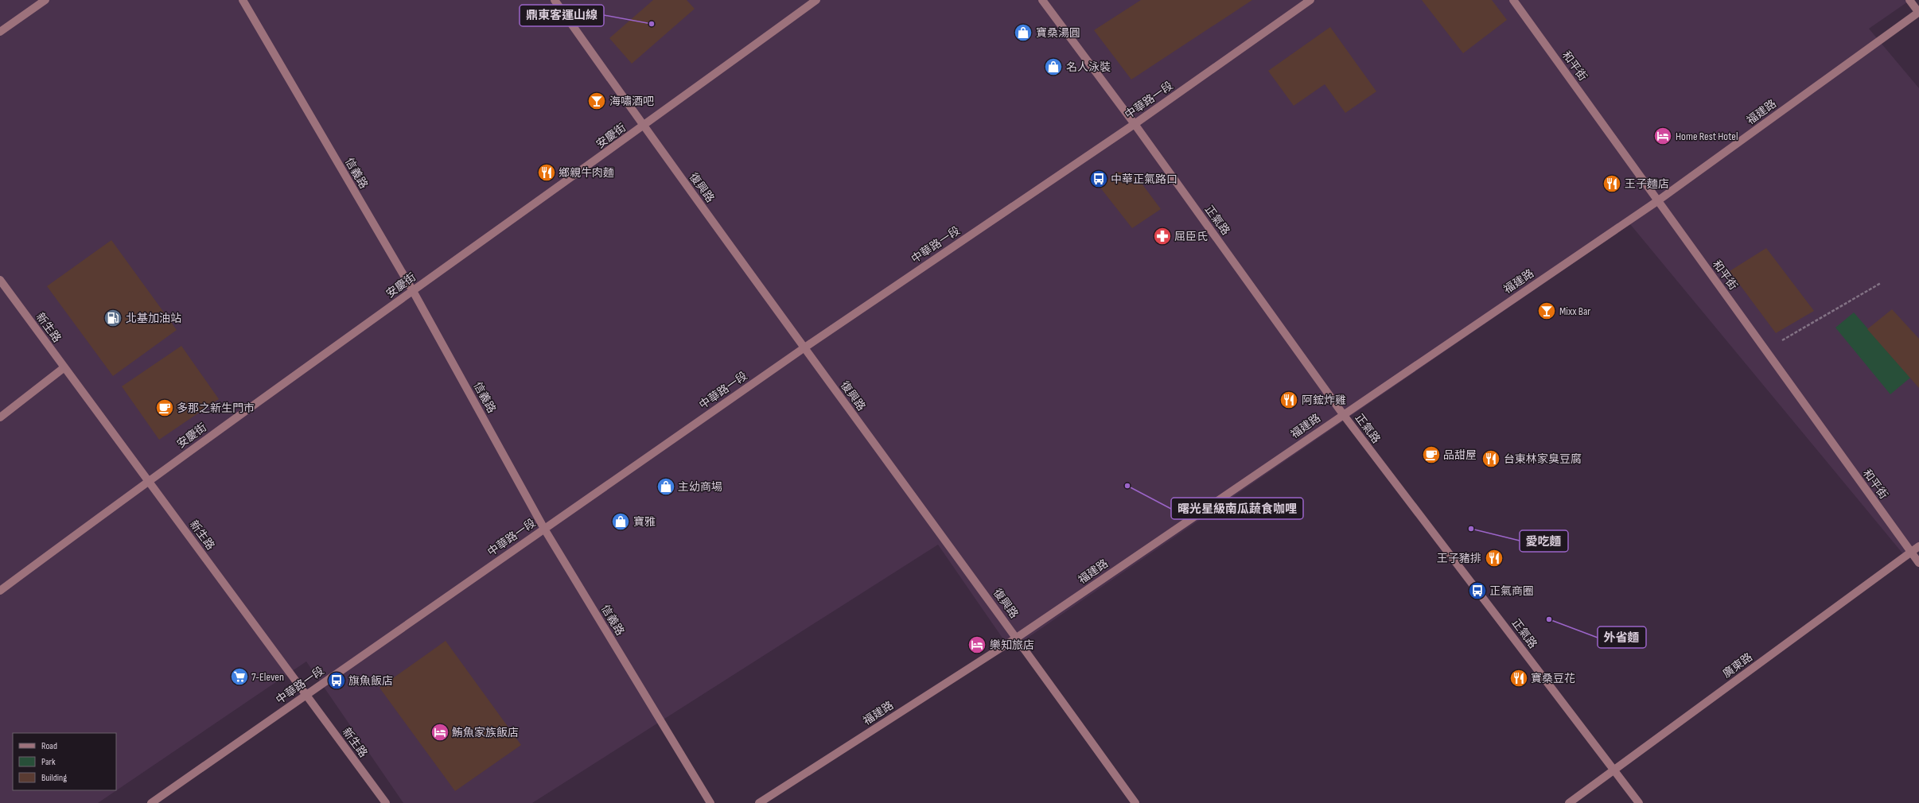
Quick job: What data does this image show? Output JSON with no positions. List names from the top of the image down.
{
  "streets": {
    "street": [
      "和平街",
      "中華路一段",
      "福建路",
      "安慶街",
      "信義路",
      "復興路",
      "正氣路",
      "新生路",
      "廣東路"
    ]
  },
  "crossings": [
    ["和平街", "福建路"],
    ["和平街", "廣東路"],
    ["中華路一段", "信義路"],
    ["中華路一段", "復興路"],
    ["中華路一段", "正氣路"],
    ["中華路一段", "新生路"],
    ["福建路", "復興路"],
    ["福建路", "正氣路"],
    ["安慶街", "信義路"],
    ["安慶街", "復興路"],
    ["安慶街", "新生路"],
    ["正氣路", "廣東路"]
  ],
  "places": {
    "other": [
      "鼎東客運山線",
      "曙光星級南瓜蔬食咖哩",
      "愛吃麵",
      "外省麵"
    ],
    "shop": [
      "寶桑湯圓",
      "名人泳裝",
      "主幼商場",
      "寶雅"
    ],
    "bar": ["海嘯酒吧", "Mixx Bar"],
    "hotel": ["Home Rest Hotel", "樂知旅店", "鮪魚家族飯店"],
    "restaurant": [
      "鄉親牛肉麵",
      "王子麵店",
      "阿鋐炸雞",
      "台東林家臭豆腐",
      "王子豬排",
      "寶桑豆花"
    ],
    "bus stop": ["中華正氣路口", "正氣商圈", "旗魚飯店"],
    "pharmacy": ["屈臣氏"],
    "fuel station": ["北基加油站"],
    "cafe": ["多那之新生門市", "品甜屋"],
    "supermarket": ["7-Eleven"]
  },
  "legend": ["Road", "Park", "Building"]
}
